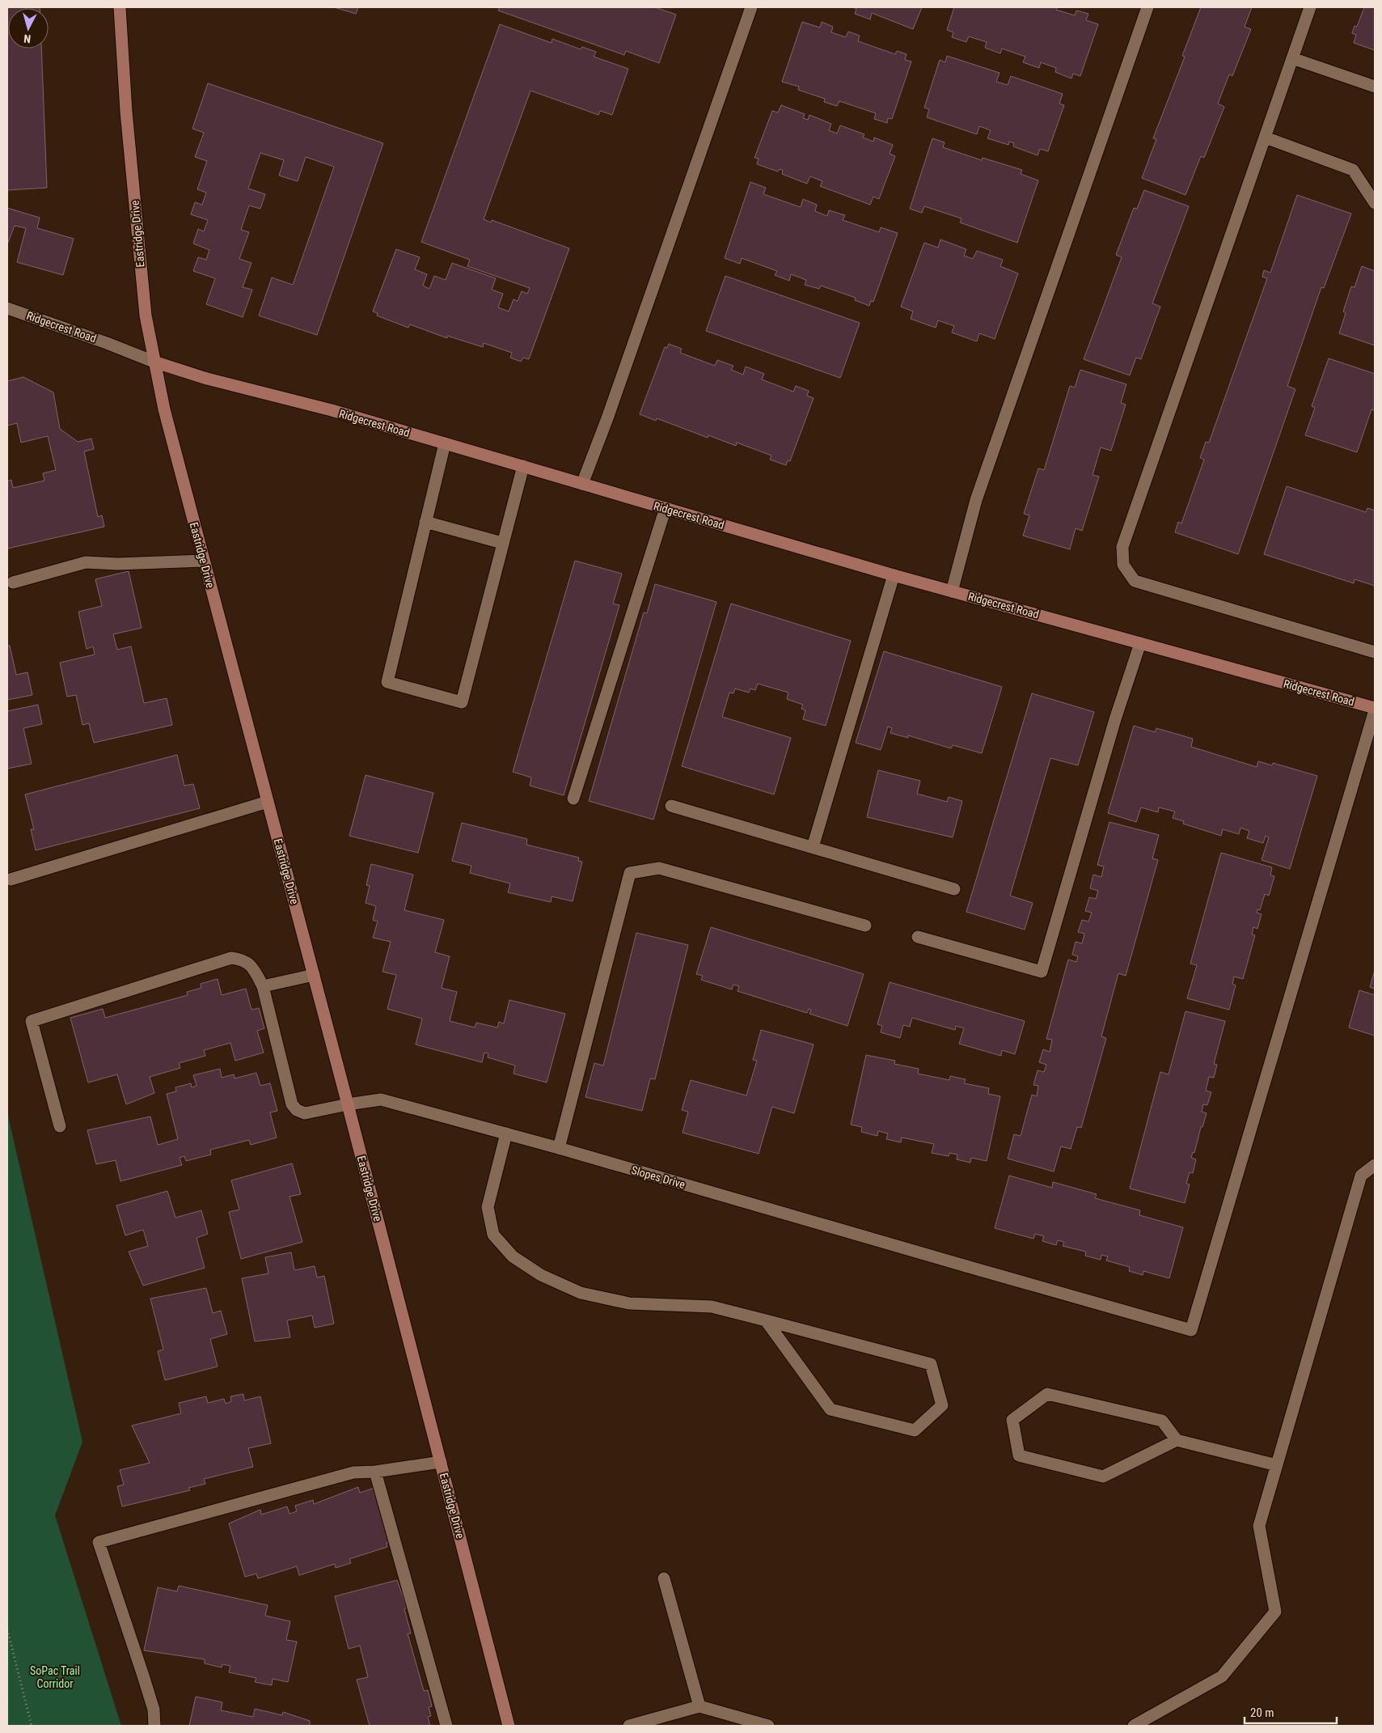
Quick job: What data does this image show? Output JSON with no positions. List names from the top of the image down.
{
  "streets": {
    "street": ["Eastridge Drive", "Ridgecrest Road", "Slopes Drive"]
  },
  "crossings": [
    ["Eastridge Drive", "Ridgecrest Road"],
    ["Eastridge Drive", "Slopes Drive"],
    ["Ridgecrest Road", "Slopes Drive"]
  ],
  "parks": ["SoPac Trail Corridor"],
  "scale_bar": "20 m",
  "north": "bottom"
}
